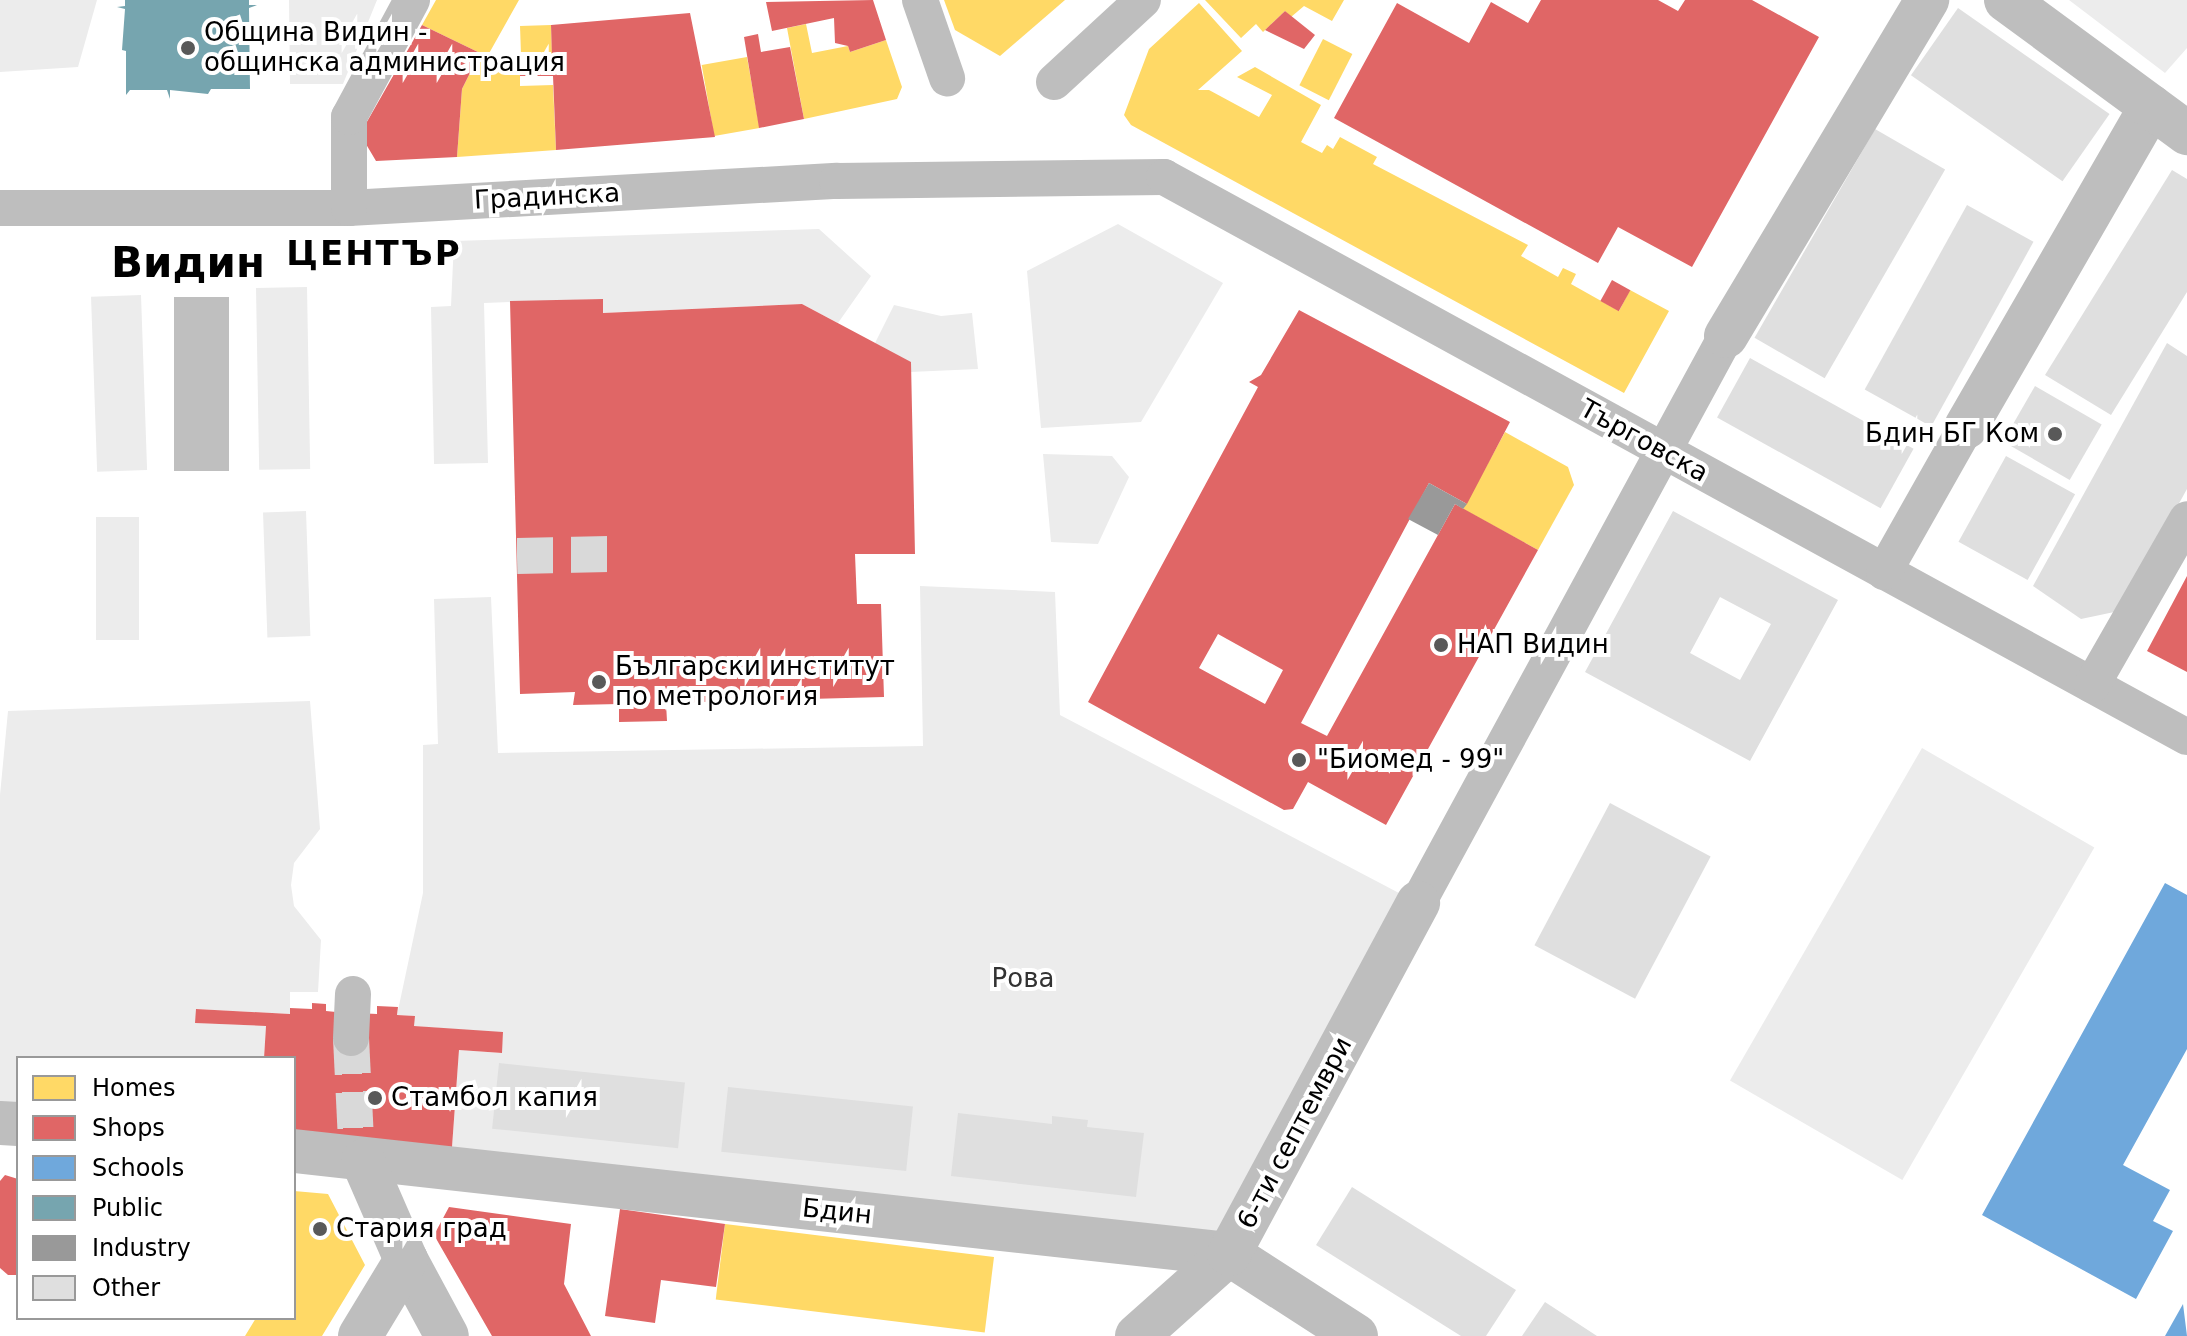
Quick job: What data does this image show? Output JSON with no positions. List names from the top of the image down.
{
  "streets": {
    "street": [
      "Градинска",
      "Търговска",
      "6-ти септември",
      "Бдин"
    ]
  },
  "crossings": [
    ["Градинска", "Търговска"],
    ["6-ти септември", "Бдин"]
  ],
  "districts": ["ЦЕНТЪР", "Видин"],
  "parks": ["Рова"],
  "places": [
    "Община Видин - общинска администрация",
    "Бдин БГ Ком",
    "НАП Видин",
    "Български институт по метрология",
    "\"Биомед - 99\"",
    "Стамбол капия",
    "Стария град"
  ],
  "legend": [
    "Homes",
    "Shops",
    "Schools",
    "Public",
    "Industry",
    "Other"
  ]
}
